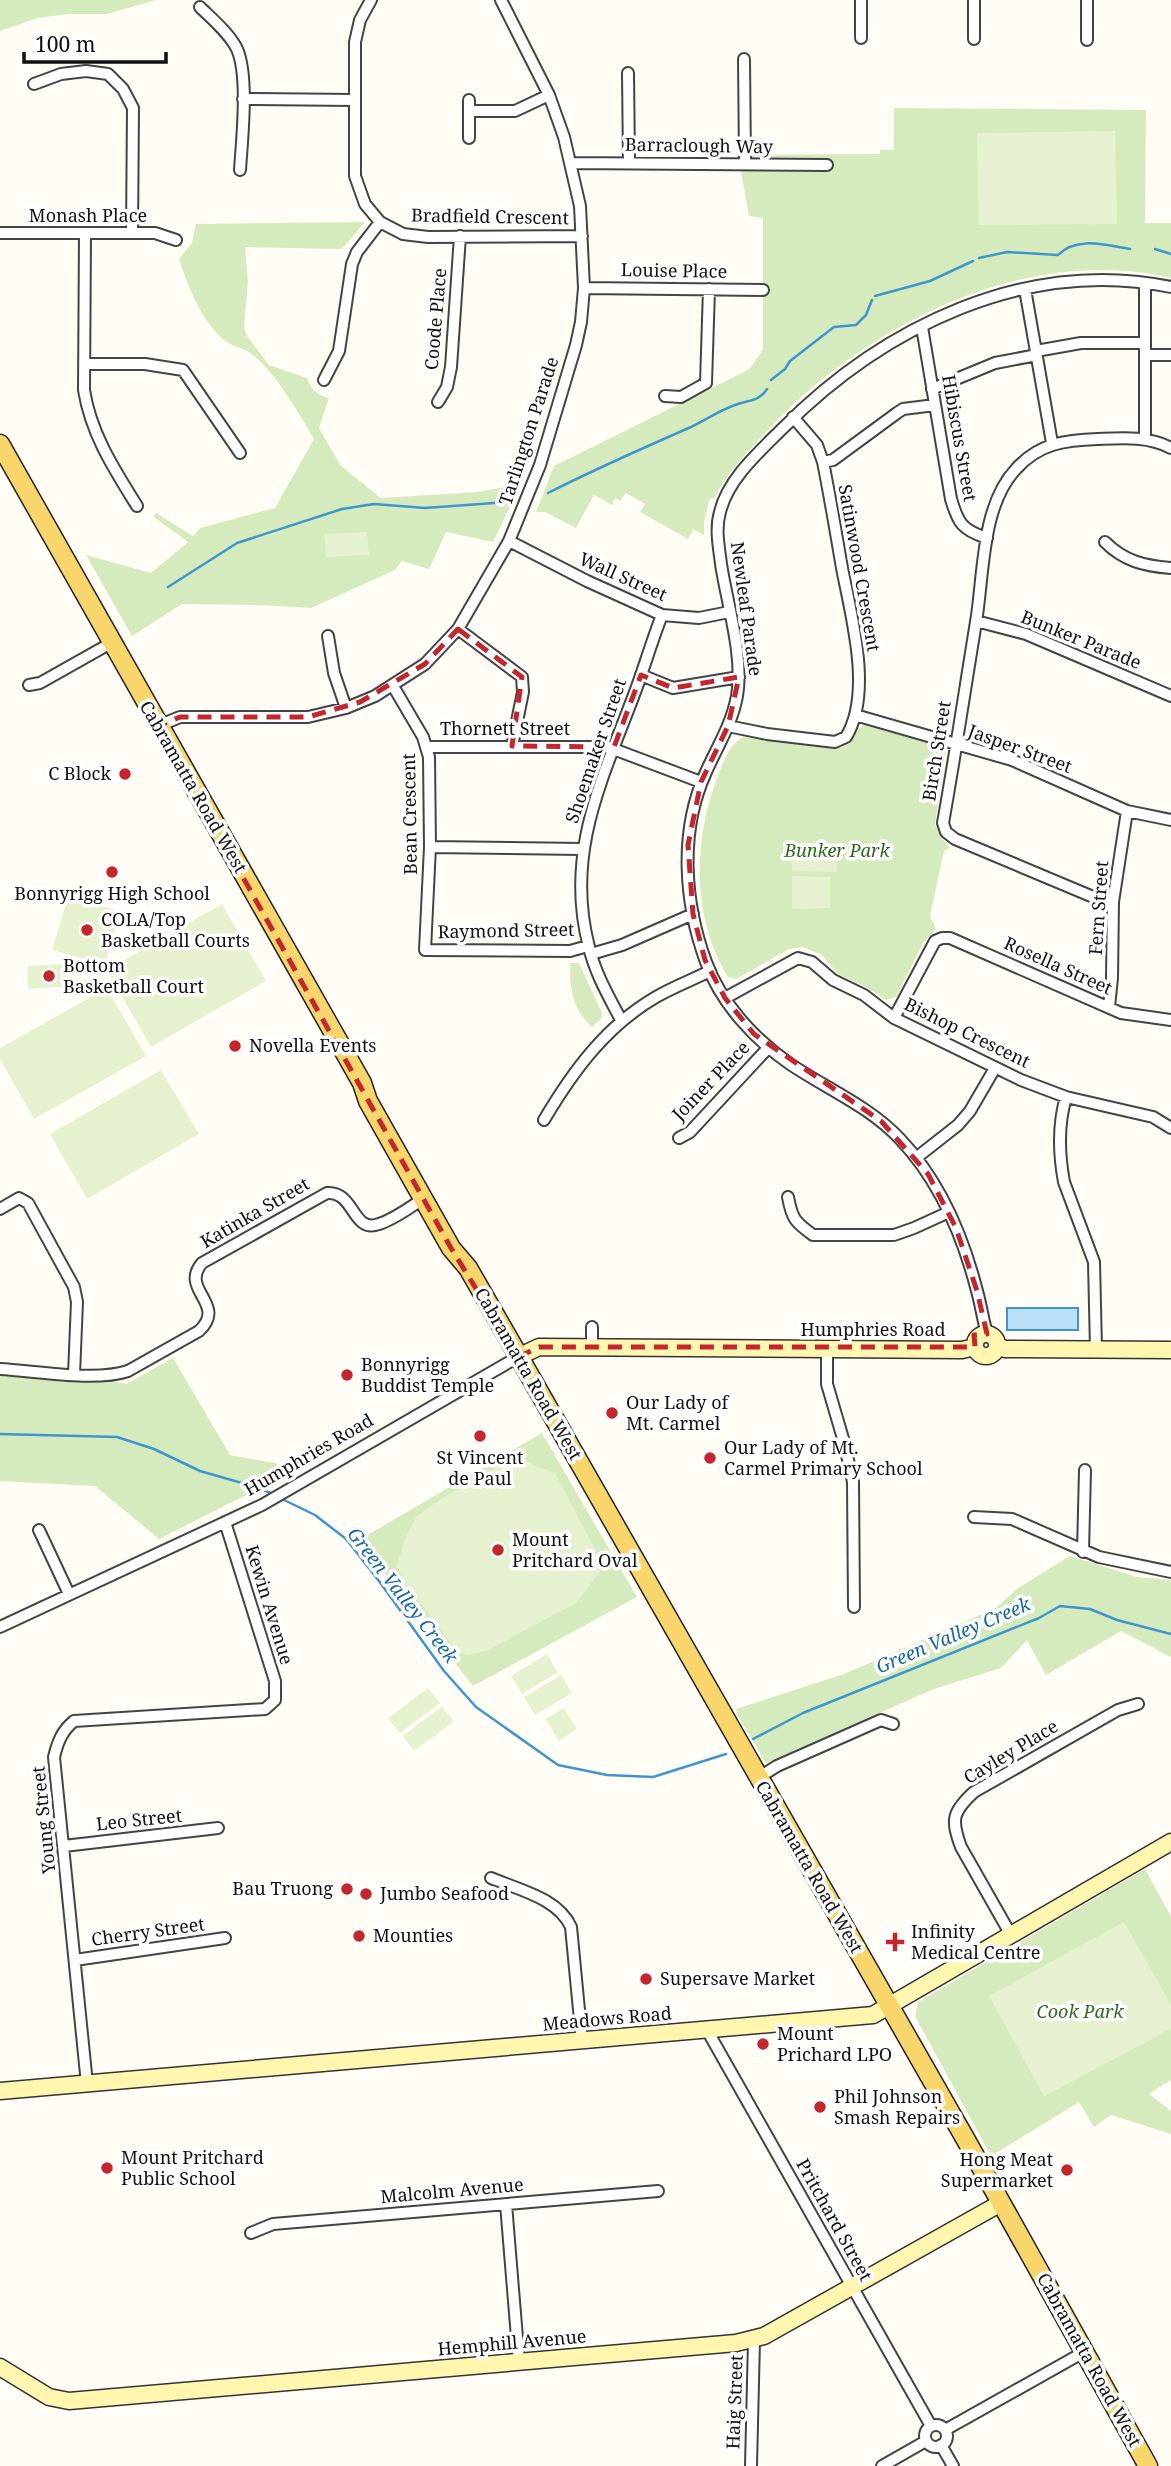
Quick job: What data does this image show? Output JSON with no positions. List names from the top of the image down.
{
  "streets": {
    "main road": ["Cabramatta Road West"],
    "street": [
      "Barraclough Way",
      "Monash Place",
      "Bradfield Crescent",
      "Louise Place",
      "Coode Place",
      "Tarlington Parade",
      "Hibiscus Street",
      "Satinwood Crescent",
      "Wall Street",
      "Newleaf Parade",
      "Bunker Parade",
      "Thornett Street",
      "Jasper Street",
      "Shoemaker Street",
      "Birch Street",
      "Bean Crescent",
      "Fern Street",
      "Raymond Street",
      "Rosella Street",
      "Bishop Crescent",
      "Joiner Place",
      "Katinka Street",
      "Humphries Road",
      "Kewin Avenue",
      "Cayley Place",
      "Young Street",
      "Leo Street",
      "Cherry Street",
      "Meadows Road",
      "Malcolm Avenue",
      "Pritchard Street",
      "Hemphill Avenue",
      "Haig Street"
    ]
  },
  "crossings": [
    ["Barraclough Way", "Tarlington Parade"],
    ["Bradfield Crescent", "Coode Place"],
    ["Bradfield Crescent", "Tarlington Parade"],
    ["Louise Place", "Tarlington Parade"],
    ["Tarlington Parade", "Wall Street"],
    ["Tarlington Parade", "Cabramatta Road West"],
    ["Tarlington Parade", "Bean Crescent"],
    ["Hibiscus Street", "Newleaf Parade"],
    ["Hibiscus Street", "Birch Street"],
    ["Satinwood Crescent", "Newleaf Parade"],
    ["Satinwood Crescent", "Jasper Street"],
    ["Wall Street", "Newleaf Parade"],
    ["Wall Street", "Shoemaker Street"],
    ["Newleaf Parade", "Thornett Street"],
    ["Newleaf Parade", "Raymond Street"],
    ["Newleaf Parade", "Bishop Crescent"],
    ["Newleaf Parade", "Joiner Place"],
    ["Newleaf Parade", "Humphries Road"],
    ["Bunker Parade", "Birch Street"],
    ["Thornett Street", "Shoemaker Street"],
    ["Thornett Street", "Bean Crescent"],
    ["Jasper Street", "Birch Street"],
    ["Jasper Street", "Fern Street"],
    ["Shoemaker Street", "Raymond Street"],
    ["Birch Street", "Fern Street"],
    ["Cabramatta Road West", "Katinka Street"],
    ["Cabramatta Road West", "Humphries Road"],
    ["Cabramatta Road West", "Meadows Road"],
    ["Cabramatta Road West", "Hemphill Avenue"],
    ["Bean Crescent", "Raymond Street"],
    ["Fern Street", "Rosella Street"],
    ["Rosella Street", "Bishop Crescent"],
    ["Humphries Road", "Kewin Avenue"],
    ["Kewin Avenue", "Young Street"],
    ["Cayley Place", "Meadows Road"],
    ["Young Street", "Leo Street"],
    ["Young Street", "Cherry Street"],
    ["Young Street", "Meadows Road"],
    ["Meadows Road", "Pritchard Street"],
    ["Pritchard Street", "Hemphill Avenue"],
    ["Hemphill Avenue", "Haig Street"]
  ],
  "water": ["Green Valley Creek"],
  "parks": ["Bunker Park", "Cook Park"],
  "places": {
    "other": [
      "C Block",
      "Bonnyrigg High School",
      "COLA/Top Basketball Courts",
      "Bottom Basketball Court",
      "Novella Events",
      "Bonnyrigg Buddist Temple",
      "Our Lady of Mt. Carmel",
      "St Vincent de Paul",
      "Our Lady of Mt. Carmel Primary School",
      "Mount Pritchard Oval",
      "Bau Truong",
      "Jumbo Seafood",
      "Mounties",
      "Supersave Market",
      "Mount Prichard LPO",
      "Phil Johnson Smash Repairs",
      "Mount Pritchard Public School",
      "Hong Meat Supermarket"
    ],
    "health": ["Infinity Medical Centre"]
  },
  "scale_bar": "100 m"
}
